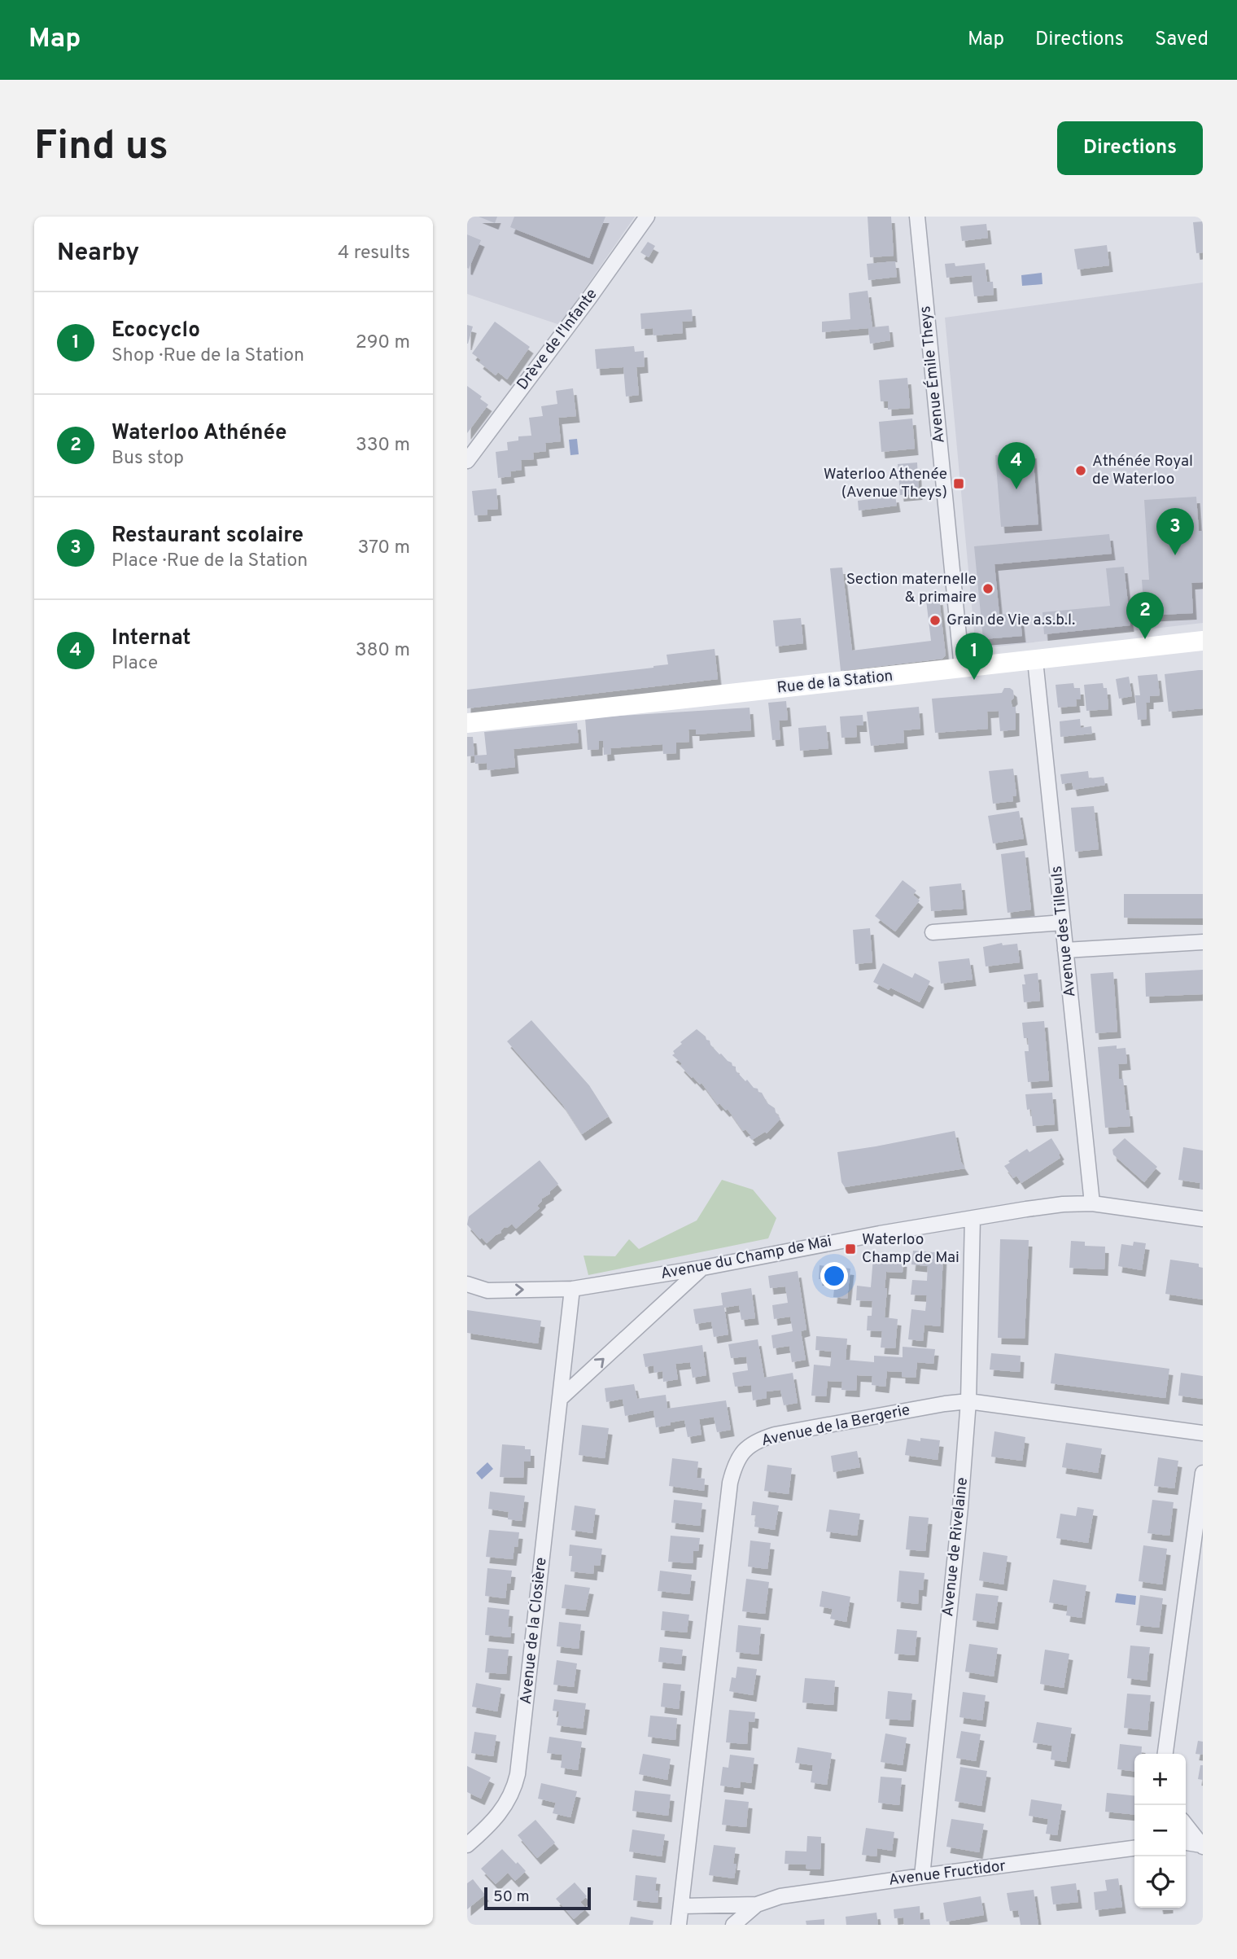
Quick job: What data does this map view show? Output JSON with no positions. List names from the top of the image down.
{
  "streets": {
    "street": [
      "Drève de l'Infante",
      "Avenue Émile Theys",
      "Rue de la Station",
      "Avenue des Tilleuls",
      "Avenue du Champ de Mai",
      "Avenue de la Bergerie",
      "Avenue de Rivelaine",
      "Avenue de la Closière",
      "Avenue Fructidor"
    ]
  },
  "crossings": [
    ["Avenue Émile Theys", "Rue de la Station"],
    ["Rue de la Station", "Avenue des Tilleuls"],
    ["Avenue des Tilleuls", "Avenue du Champ de Mai"],
    ["Avenue du Champ de Mai", "Avenue de Rivelaine"],
    ["Avenue du Champ de Mai", "Avenue de la Closière"],
    ["Avenue de la Bergerie", "Avenue de Rivelaine"],
    ["Avenue de la Bergerie", "Avenue Fructidor"],
    ["Avenue de Rivelaine", "Avenue Fructidor"]
  ],
  "places": {
    "other": ["Athénée Royal de Waterloo", "Section maternelle & primaire", "Grain de Vie a.s.b.l."],
    "transit": ["Waterloo Athenée (Avenue Theys)", "Waterloo Champ de Mai"]
  },
  "scale_bar": "50 m",
  "page": {
    "header": "Map",
    "nav": ["Map", "Directions", "Saved"],
    "buttons": "Directions",
    "title": "Find us",
    "heading": ["Nearby", "4 results"],
    "list": [
      {
        "mark": "1",
        "name": "Ecocyclo",
        "note": "Shop · Rue de la Station",
        "value": "290 m"
      },
      {
        "mark": "2",
        "name": "Waterloo Athénée",
        "note": "Bus stop",
        "value": "330 m"
      },
      {
        "mark": "3",
        "name": "Restaurant scolaire",
        "note": "Place · Rue de la Station",
        "value": "370 m"
      },
      {
        "mark": "4",
        "name": "Internat",
        "note": "Place",
        "value": "380 m"
      }
    ],
    "pins": [
      "4",
      "3",
      "2",
      "1"
    ],
    "map_buttons": ["+", "−"],
    "scale": "50 m"
  }
}
